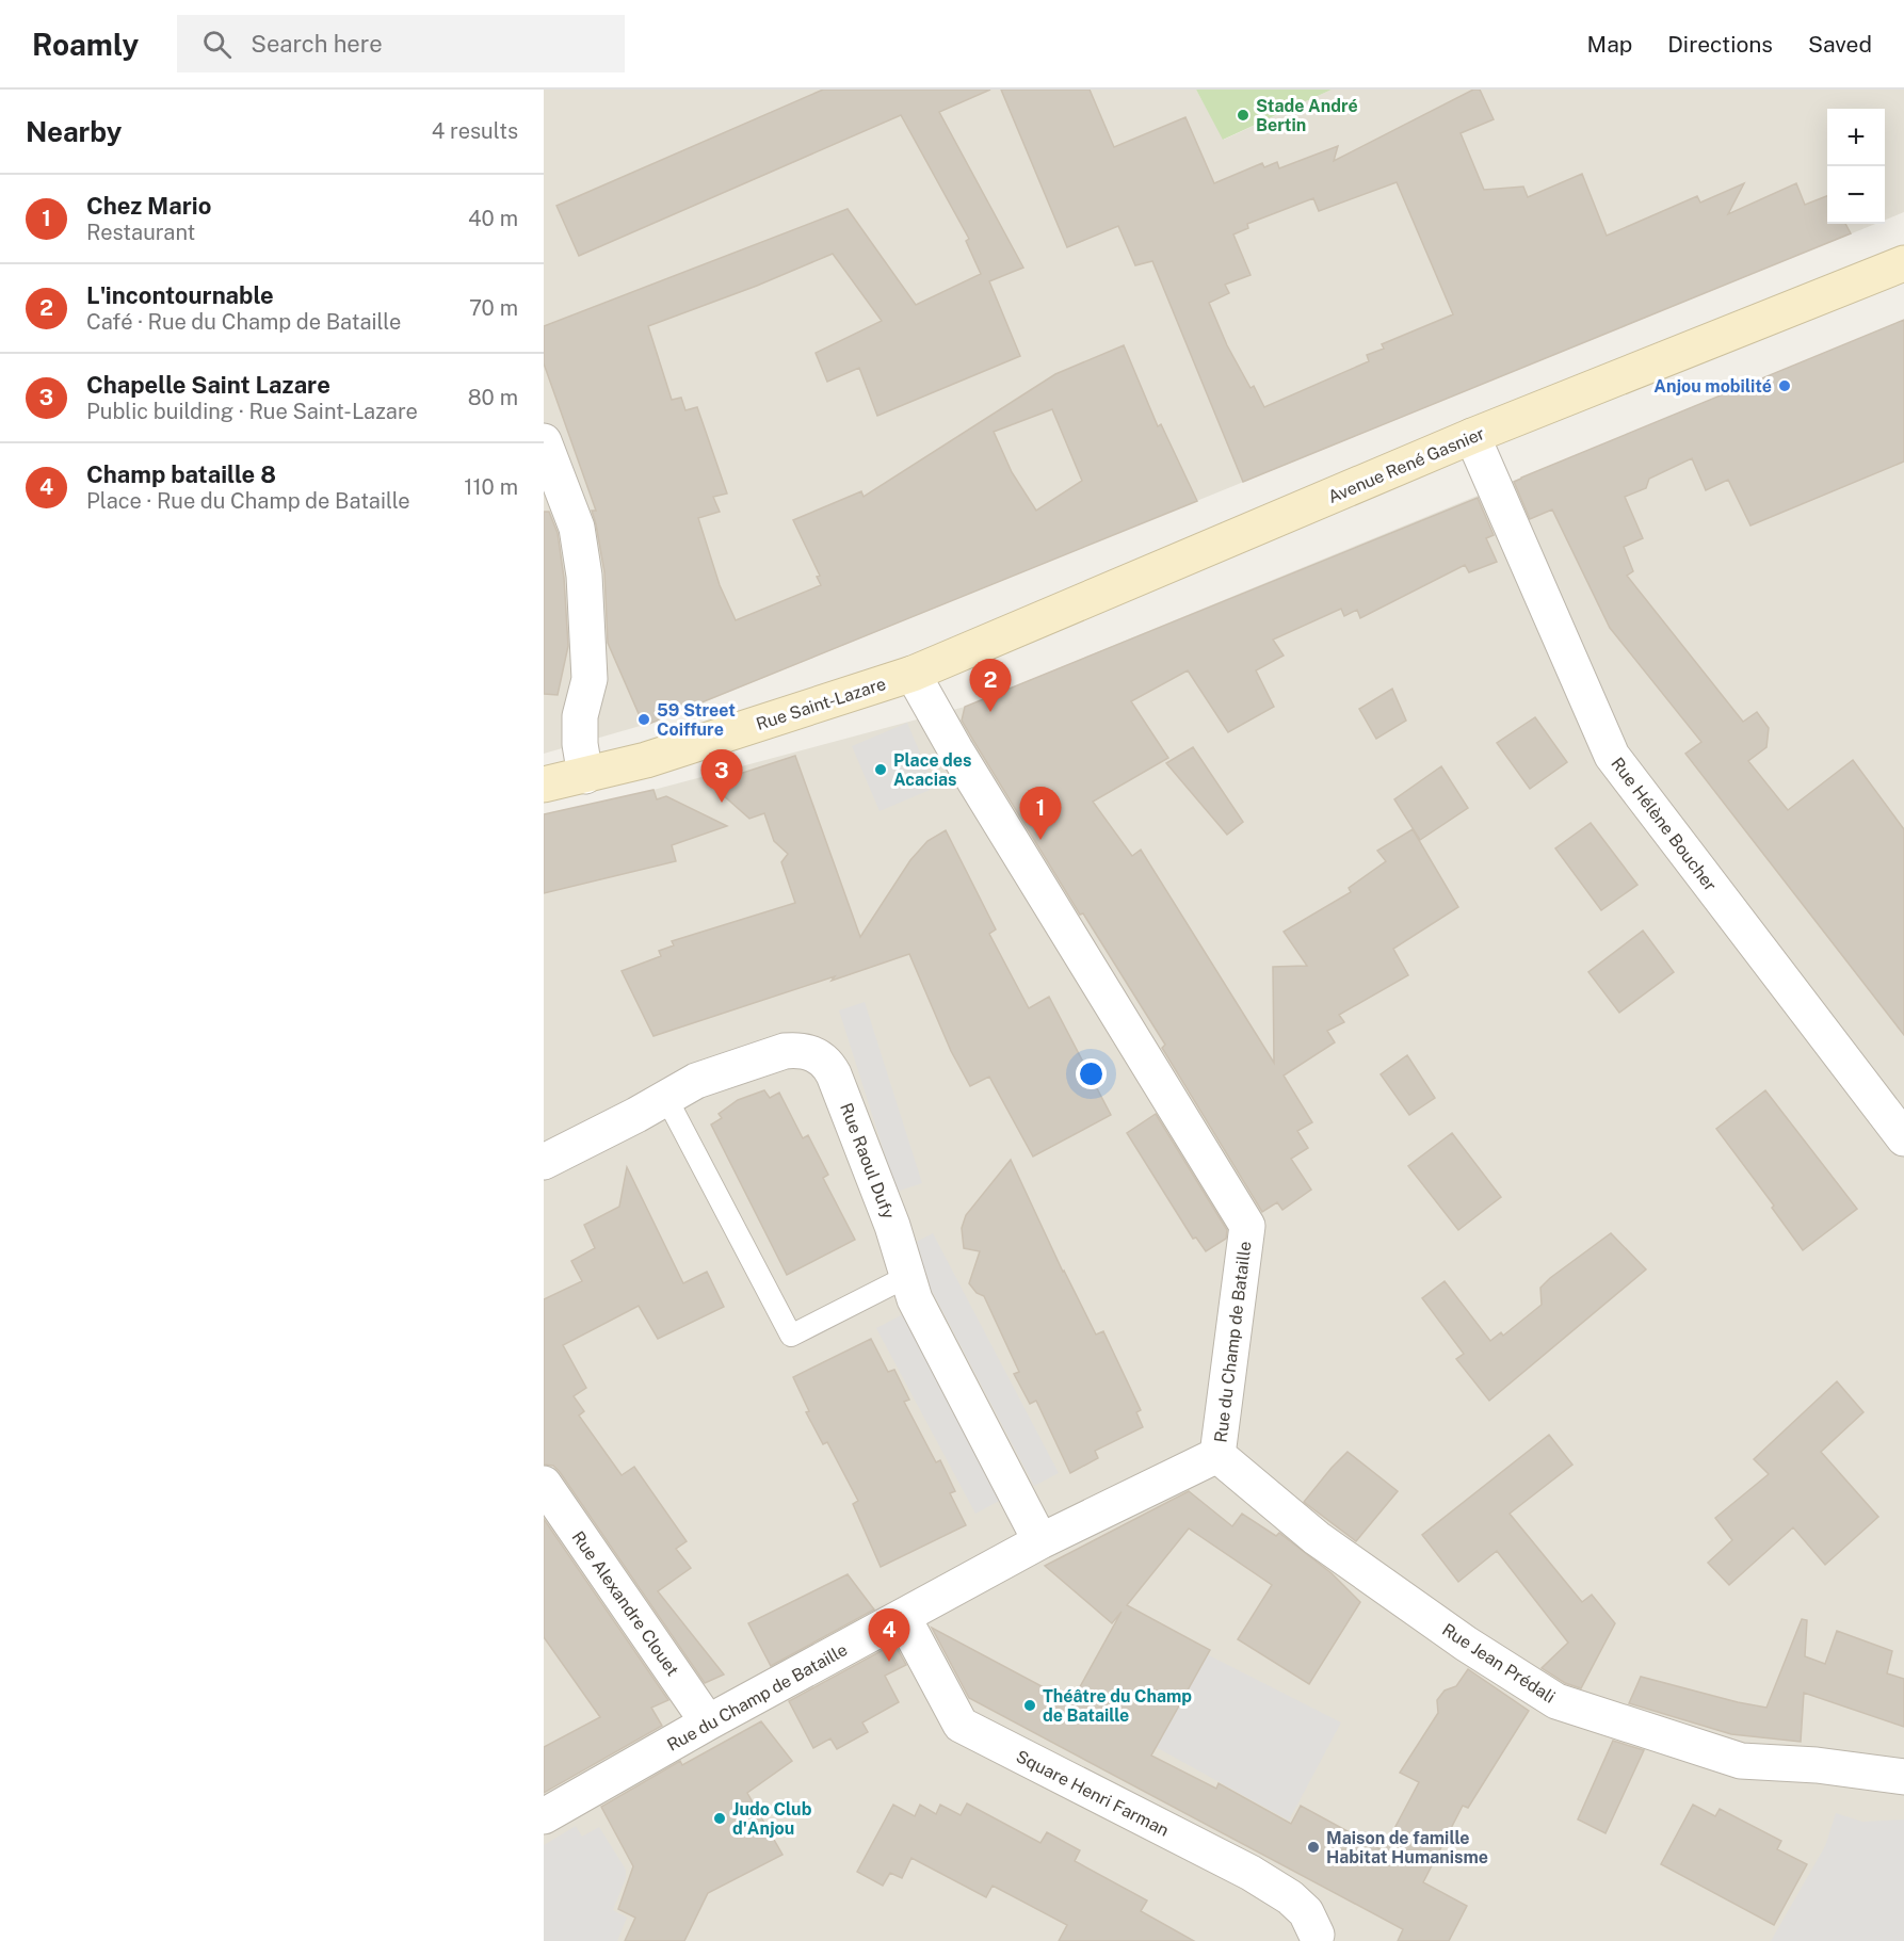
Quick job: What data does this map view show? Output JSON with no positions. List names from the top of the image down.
{
  "streets": {
    "main road": ["Avenue René Gasnier", "Rue Saint-Lazare"],
    "street": [
      "Rue Hélène Boucher",
      "Rue Raoul Dufy",
      "Rue du Champ de Bataille",
      "Rue Alexandre Clouet",
      "Rue Jean Prédali",
      "Square Henri Farman"
    ]
  },
  "crossings": [
    ["Avenue René Gasnier", "Rue Saint-Lazare"],
    ["Avenue René Gasnier", "Rue Hélène Boucher"],
    ["Avenue René Gasnier", "Rue du Champ de Bataille"],
    ["Rue Saint-Lazare", "Rue du Champ de Bataille"],
    ["Rue Raoul Dufy", "Rue du Champ de Bataille"],
    ["Rue du Champ de Bataille", "Rue Alexandre Clouet"],
    ["Rue du Champ de Bataille", "Rue Jean Prédali"],
    ["Rue du Champ de Bataille", "Square Henri Farman"]
  ],
  "places": [
    "Stade André Bertin",
    "Anjou mobilité",
    "59 Street Coiffure",
    "Place des Acacias",
    "Théâtre du Champ de Bataille",
    "Judo Club d'Anjou",
    "Maison de famille Habitat Humanisme"
  ],
  "page": {
    "header": "Roamly",
    "search": "Search here",
    "nav": ["Map", "Directions", "Saved"],
    "heading": ["Nearby", "4 results"],
    "map_buttons": ["+", "−"],
    "list": [
      {
        "mark": "1",
        "name": "Chez Mario",
        "note": "Restaurant",
        "value": "40 m"
      },
      {
        "mark": "2",
        "name": "L'incontournable",
        "note": "Café · Rue du Champ de Bataille",
        "value": "70 m"
      },
      {
        "mark": "3",
        "name": "Chapelle Saint Lazare",
        "note": "Public building · Rue Saint-Lazare",
        "value": "80 m"
      },
      {
        "mark": "4",
        "name": "Champ bataille 8",
        "note": "Place · Rue du Champ de Bataille",
        "value": "110 m"
      }
    ],
    "pins": [
      "2",
      "3",
      "1",
      "4"
    ]
  }
}
